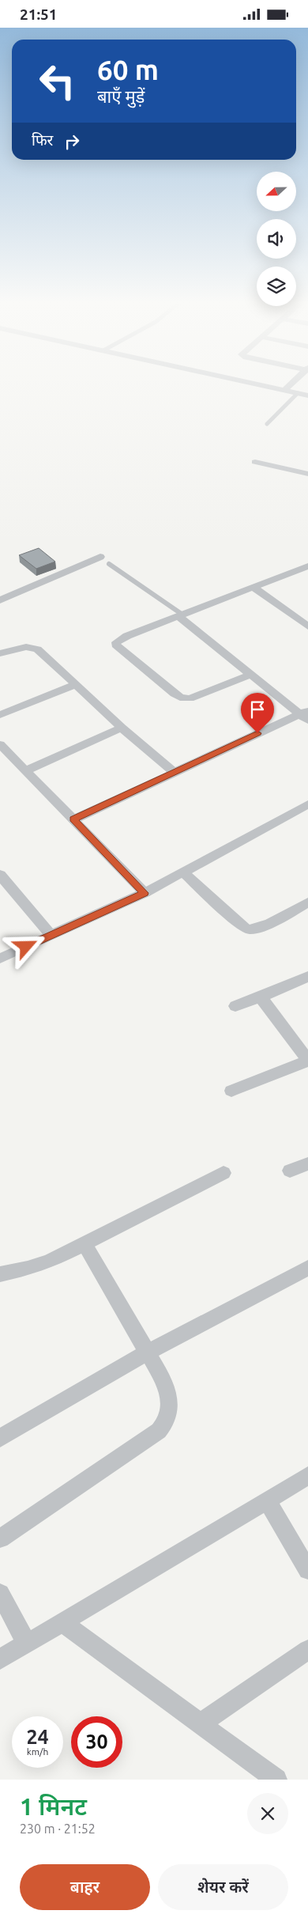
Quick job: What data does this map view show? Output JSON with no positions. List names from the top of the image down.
{
  "north": "left",
  "page": {
    "status": "21:51",
    "turn": ["60 m", "बाएँ मुड़ें"],
    "then": "फिर",
    "speed": "24 km/h",
    "limit": "30",
    "heading": ["1 मिनट", "230 m · 21:52"],
    "buttons": ["बाहर", "शेयर करें"]
  }
}
